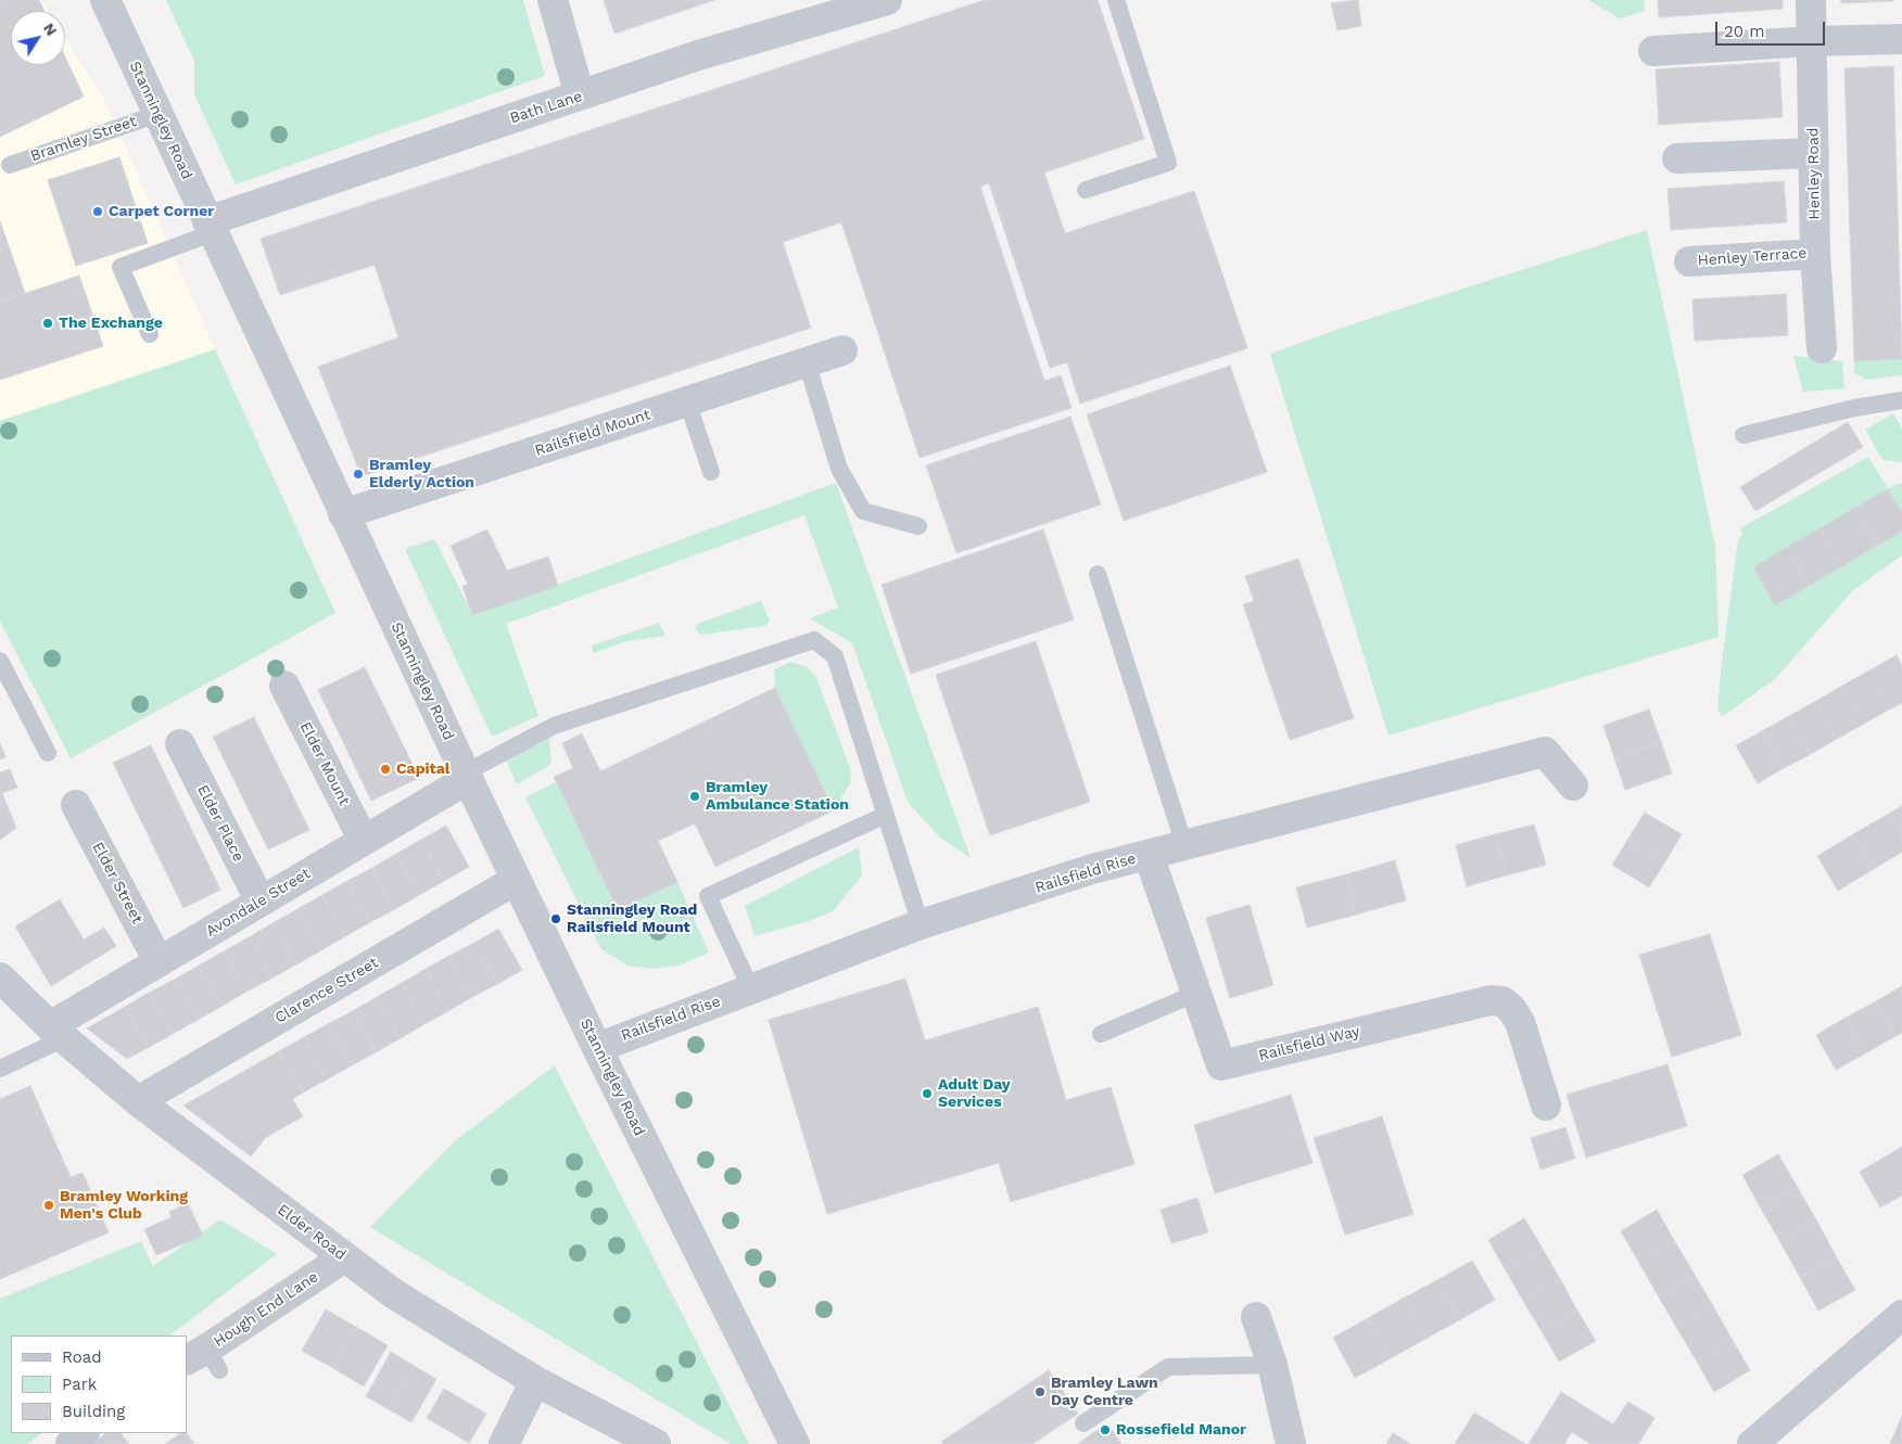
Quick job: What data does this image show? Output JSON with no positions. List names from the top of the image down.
{
  "streets": {
    "street": [
      "Bath Lane",
      "Stanningley Road",
      "Henley Road",
      "Henley Terrace",
      "Railsfield Mount",
      "Elder Mount",
      "Elder Place",
      "Railsfield Rise",
      "Elder Street",
      "Avondale Street",
      "Clarence Street",
      "Railsfield Way",
      "Elder Road",
      "Hough End Lane"
    ],
    "lane": ["Bramley Street"]
  },
  "crossings": [
    ["Bath Lane", "Stanningley Road"],
    ["Stanningley Road", "Bramley Street"],
    ["Stanningley Road", "Railsfield Mount"],
    ["Stanningley Road", "Railsfield Rise"],
    ["Stanningley Road", "Avondale Street"],
    ["Stanningley Road", "Clarence Street"],
    ["Henley Road", "Henley Terrace"],
    ["Elder Mount", "Avondale Street"],
    ["Elder Place", "Avondale Street"],
    ["Railsfield Rise", "Railsfield Way"],
    ["Elder Street", "Avondale Street"],
    ["Avondale Street", "Elder Road"],
    ["Clarence Street", "Elder Road"],
    ["Elder Road", "Hough End Lane"]
  ],
  "places": [
    "Carpet Corner",
    "The Exchange",
    "Bramley Elderly Action",
    "Capital",
    "Bramley Ambulance Station",
    "Stanningley Road Railsfield Mount",
    "Adult Day Services",
    "Bramley Working Men's Club",
    "Bramley Lawn Day Centre",
    "Rossefield Manor"
  ],
  "legend": ["Road", "Park", "Building"],
  "scale_bar": "20 m",
  "north": "top right"
}
